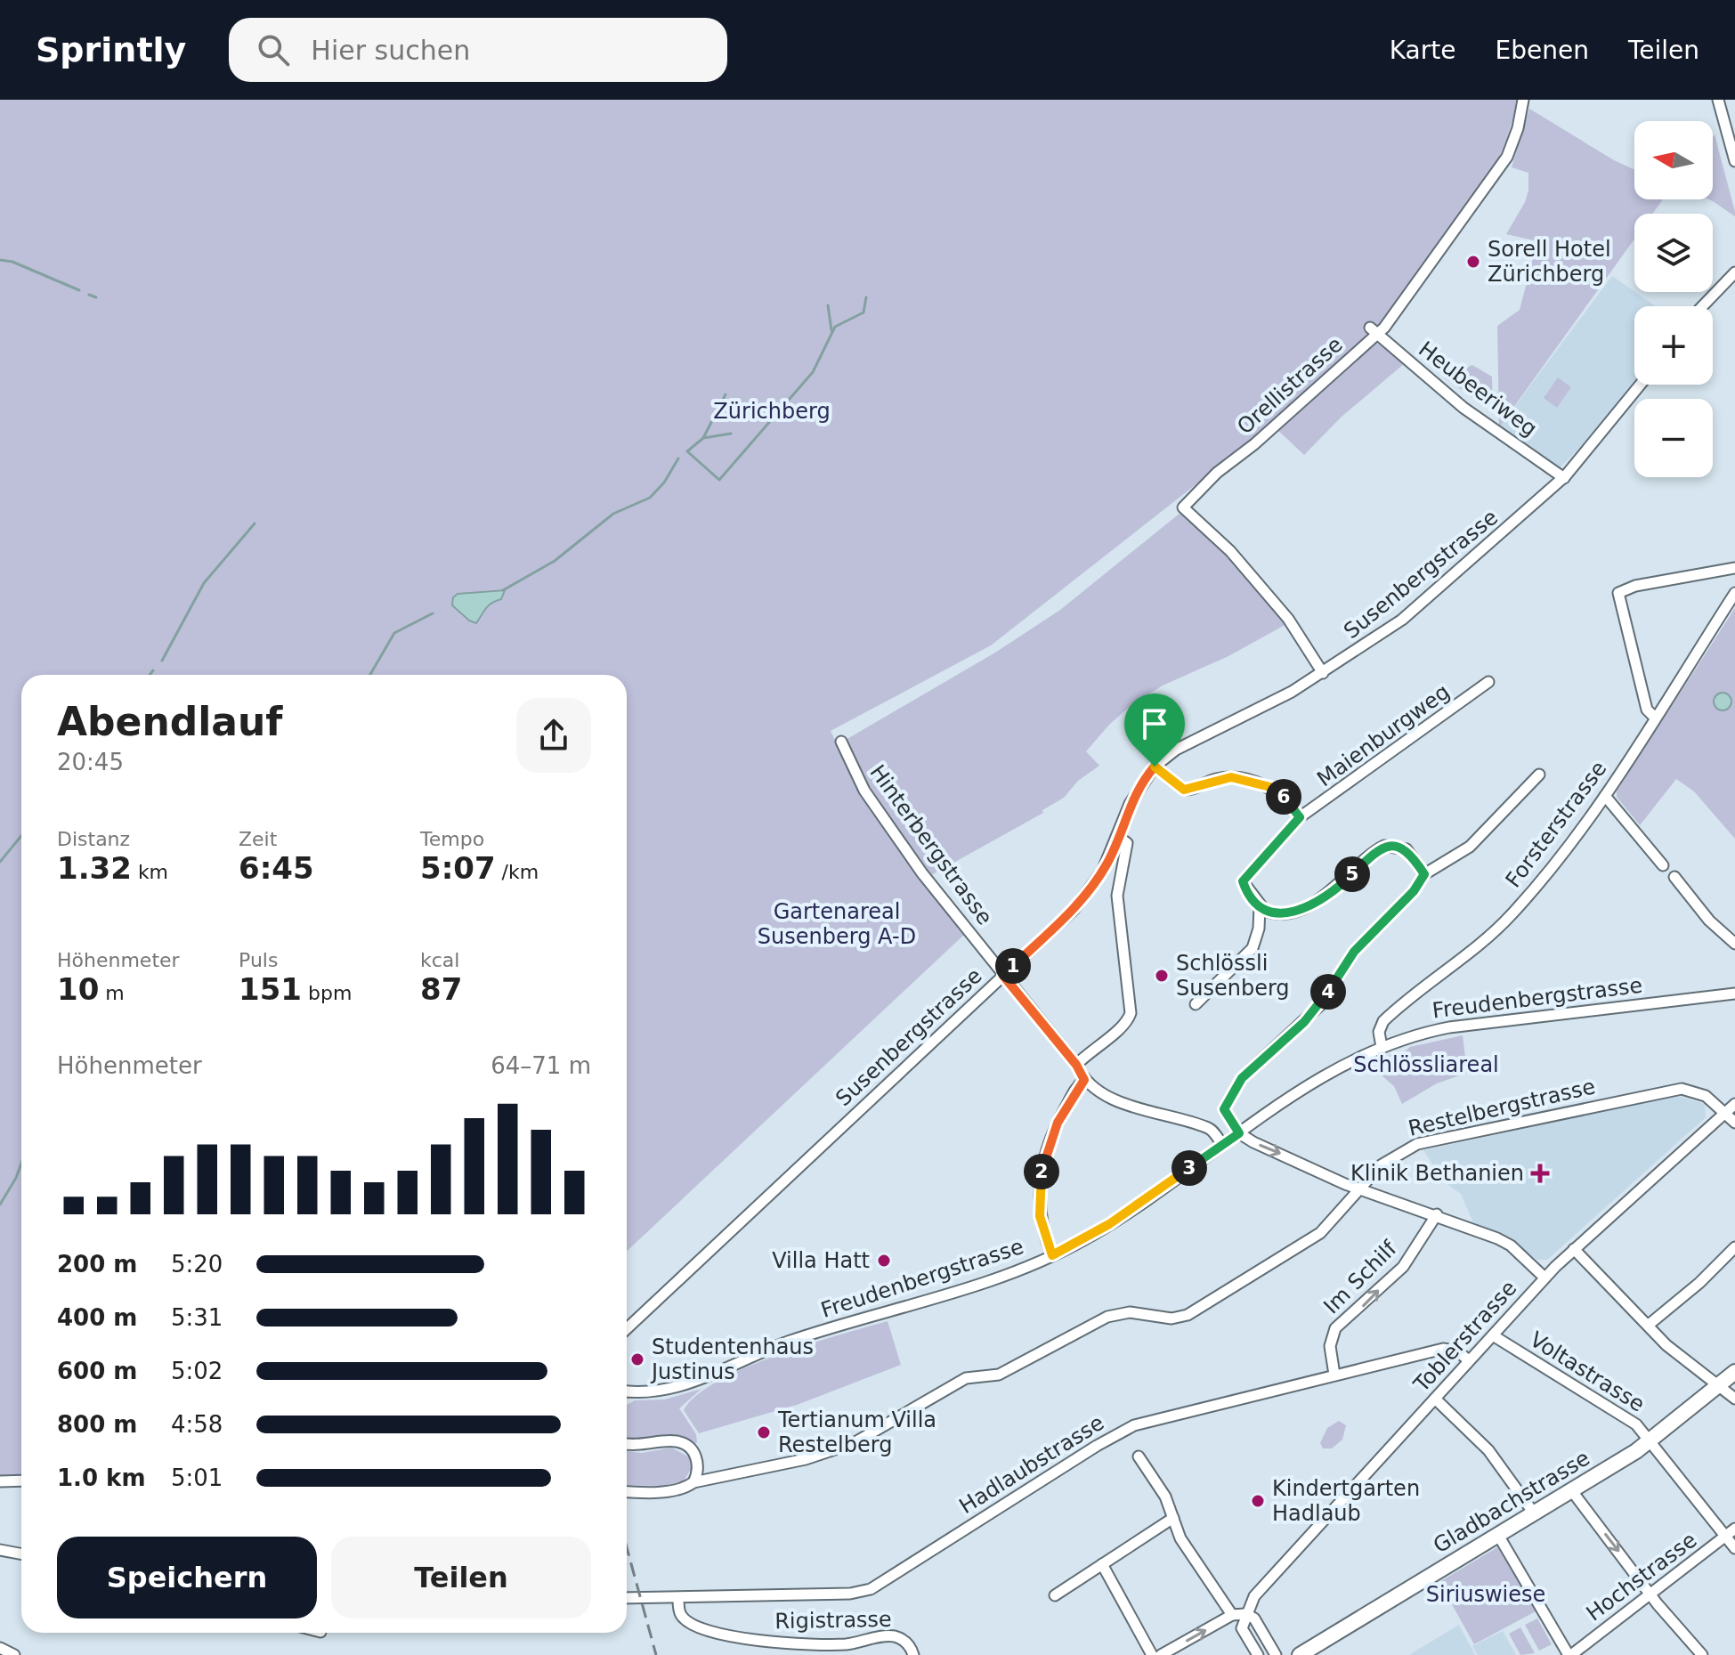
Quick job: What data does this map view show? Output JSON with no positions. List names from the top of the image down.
{
  "streets": {
    "street": [
      "Orellistrasse",
      "Heubeeriweg",
      "Susenbergstrasse",
      "Maienburgweg",
      "Forsterstrasse",
      "Hinterbergstrasse",
      "Freudenbergstrasse",
      "Restelbergstrasse",
      "Im Schilf",
      "Toblerstrasse",
      "Voltastrasse",
      "Hadlaubstrasse",
      "Gladbachstrasse",
      "Hochstrasse",
      "Rigistrasse"
    ]
  },
  "crossings": [
    ["Orellistrasse", "Heubeeriweg"],
    ["Orellistrasse", "Susenbergstrasse"],
    ["Heubeeriweg", "Susenbergstrasse"],
    ["Susenbergstrasse", "Hinterbergstrasse"],
    ["Forsterstrasse", "Freudenbergstrasse"],
    ["Restelbergstrasse", "Toblerstrasse"],
    ["Im Schilf", "Hadlaubstrasse"],
    ["Toblerstrasse", "Voltastrasse"],
    ["Toblerstrasse", "Hadlaubstrasse"],
    ["Voltastrasse", "Gladbachstrasse"],
    ["Voltastrasse", "Hochstrasse"],
    ["Hadlaubstrasse", "Rigistrasse"]
  ],
  "one_way": ["Im Schilf"],
  "parks": [
    "Zürichberg",
    "Gartenareal Susenberg A-D",
    "Schlössliareal",
    "Siriuswiese"
  ],
  "places": {
    "other": [
      "Sorell Hotel Zürichberg",
      "Schlössli Susenberg",
      "Villa Hatt",
      "Studentenhaus Justinus",
      "Tertianum Villa Restelberg",
      "Kindertgarten Hadlaub"
    ],
    "health": ["Klinik Bethanien"]
  },
  "north": "left",
  "page": {
    "header": "Sprintly",
    "search": "Hier suchen",
    "nav": ["Karte", "Ebenen", "Teilen"],
    "map_buttons": ["+", "−"],
    "heading": ["Abendlauf", "20:45"],
    "pins": [
      "6",
      "5",
      "1",
      "4",
      "3",
      "2"
    ],
    "stats": [
      ["Distanz", "1.32 km"],
      ["Zeit", "6:45"],
      ["Tempo", "5:07 /km"],
      ["Höhenmeter", "10 m"],
      ["Puls", "151 bpm"],
      ["kcal", "87"]
    ],
    "chart": ["Höhenmeter", "64–71 m"],
    "list": [
      {
        "name": "200 m",
        "note": "5:20"
      },
      {
        "name": "400 m",
        "note": "5:31"
      },
      {
        "name": "600 m",
        "note": "5:02"
      },
      {
        "name": "800 m",
        "note": "4:58"
      },
      {
        "name": "1.0 km",
        "note": "5:01"
      }
    ],
    "buttons": ["Speichern", "Teilen"]
  }
}
